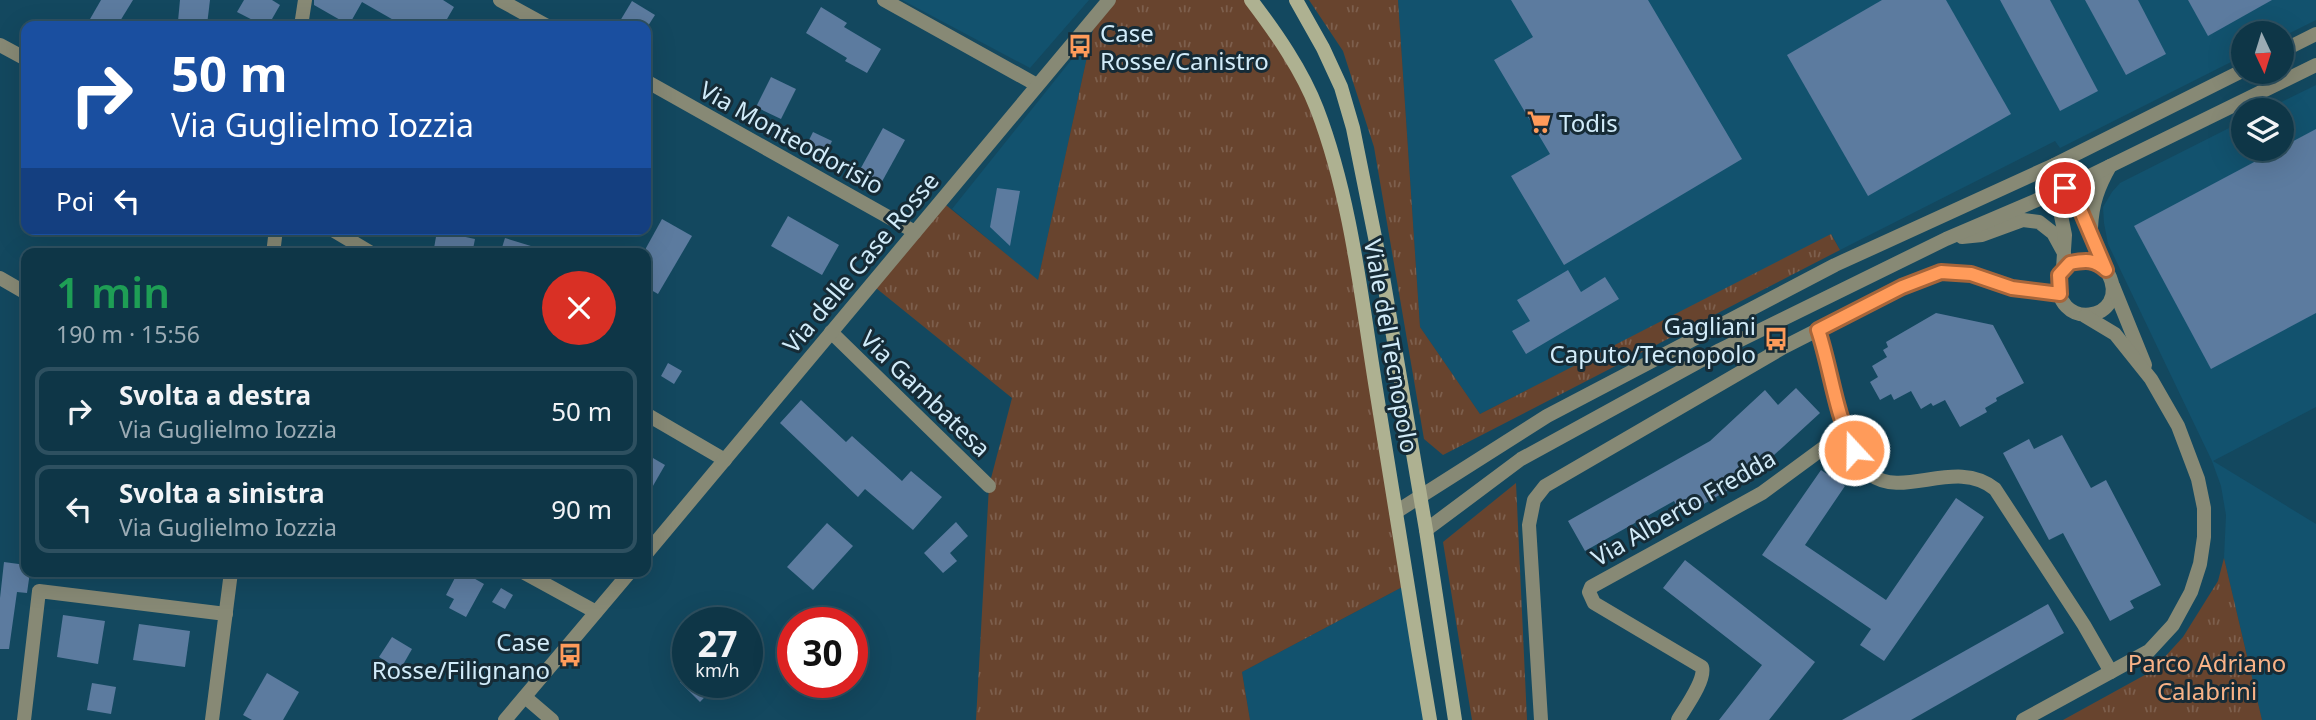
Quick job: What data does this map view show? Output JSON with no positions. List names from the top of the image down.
{
  "streets": {
    "main road": ["Viale del Tecnopolo"],
    "street": [
      "Via Monteodorisio",
      "Via delle Case Rosse",
      "Via Gambatesa",
      "Via Alberto Fredda"
    ]
  },
  "crossings": [
    ["Via Monteodorisio", "Via delle Case Rosse"],
    ["Via delle Case Rosse", "Via Gambatesa"]
  ],
  "parks": ["Parco Adriano Calabrini"],
  "places": {
    "bus stop": ["Case Rosse/Canistro", "Gagliani Caputo/Tecnopolo", "Case Rosse/Filignano"],
    "supermarket": ["Todis"]
  },
  "north": "bottom",
  "page": {
    "turn": ["50 m", "Via Guglielmo Iozzia"],
    "then": "Poi",
    "heading": ["1 min", "190 m · 15:56"],
    "list": [
      {
        "name": "Svolta a destra",
        "note": "Via Guglielmo Iozzia",
        "value": "50 m"
      },
      {
        "name": "Svolta a sinistra",
        "note": "Via Guglielmo Iozzia",
        "value": "90 m"
      }
    ],
    "speed": "27 km/h",
    "limit": "30"
  }
}
